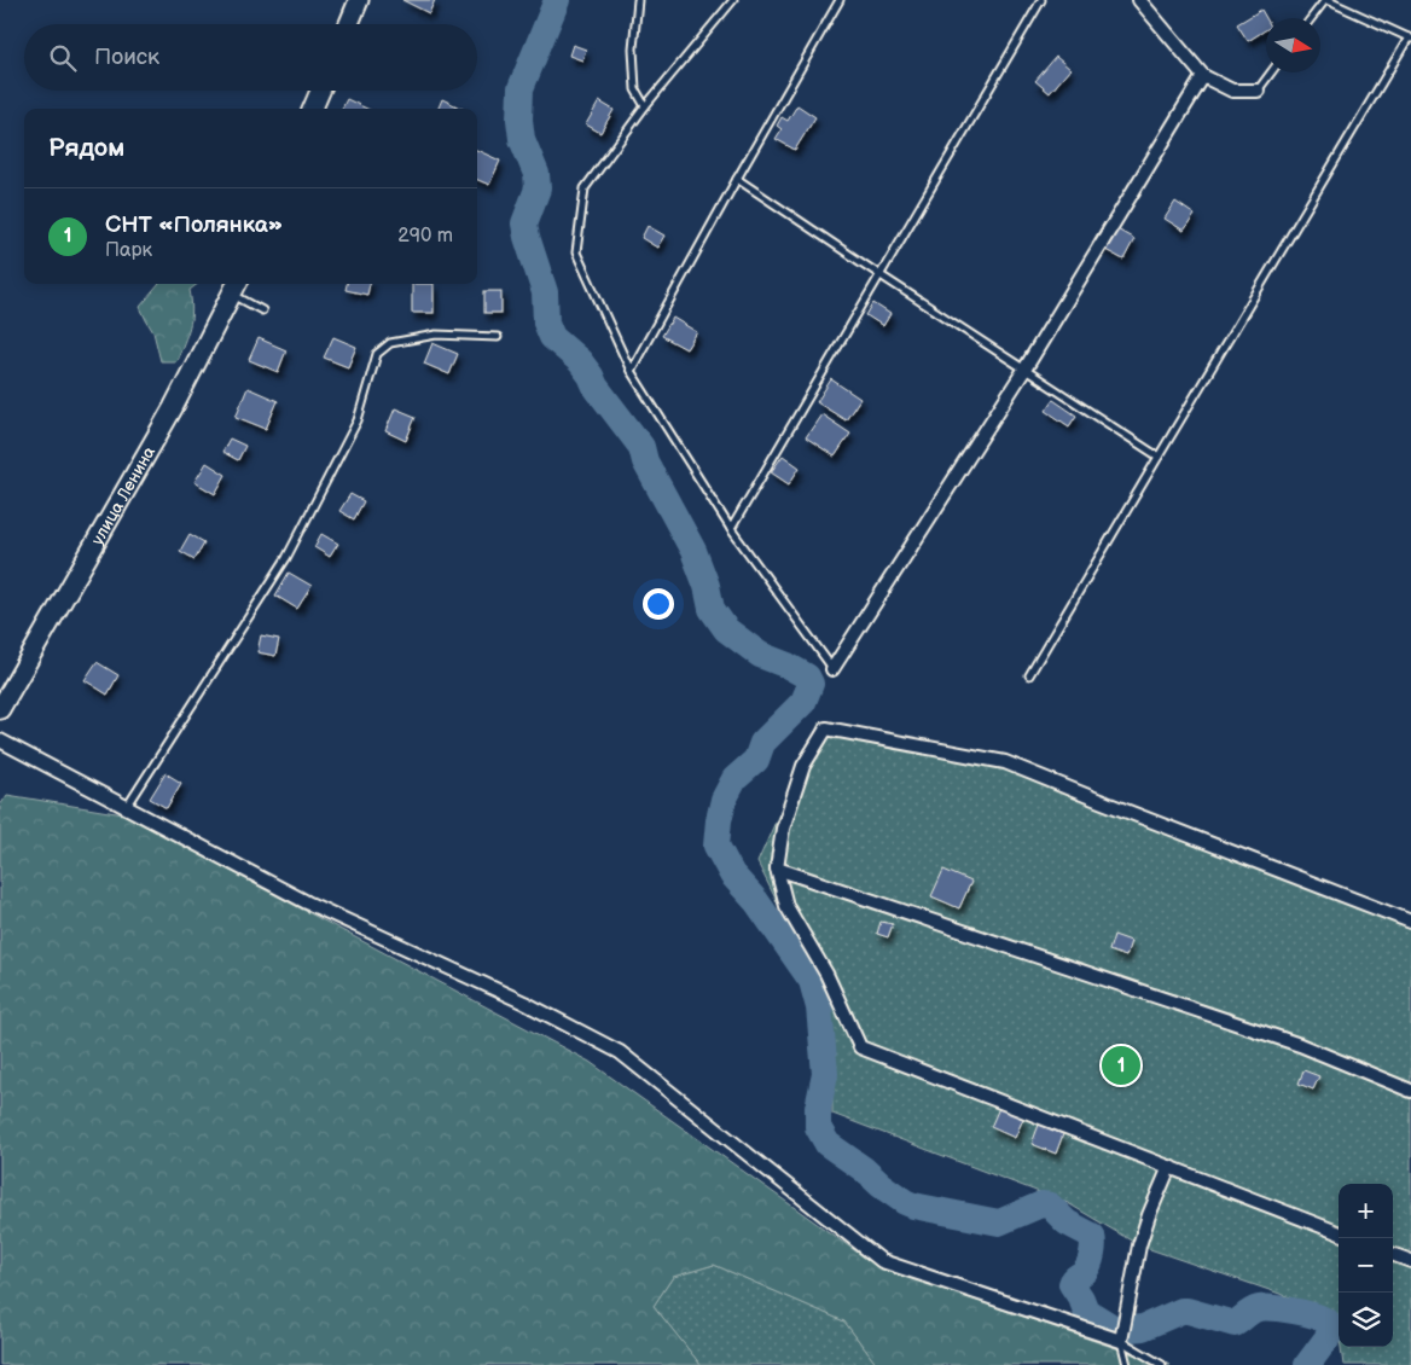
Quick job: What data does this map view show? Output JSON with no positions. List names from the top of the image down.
{
  "streets": {
    "street": ["улица Ленина"]
  },
  "north": "right",
  "page": {
    "search": "Поиск",
    "heading": "Рядом",
    "list": [
      {
        "mark": "1",
        "name": "СНТ «Полянка»",
        "note": "Парк",
        "value": "290 m"
      }
    ],
    "pins": "1",
    "map_buttons": ["+", "−"]
  }
}
